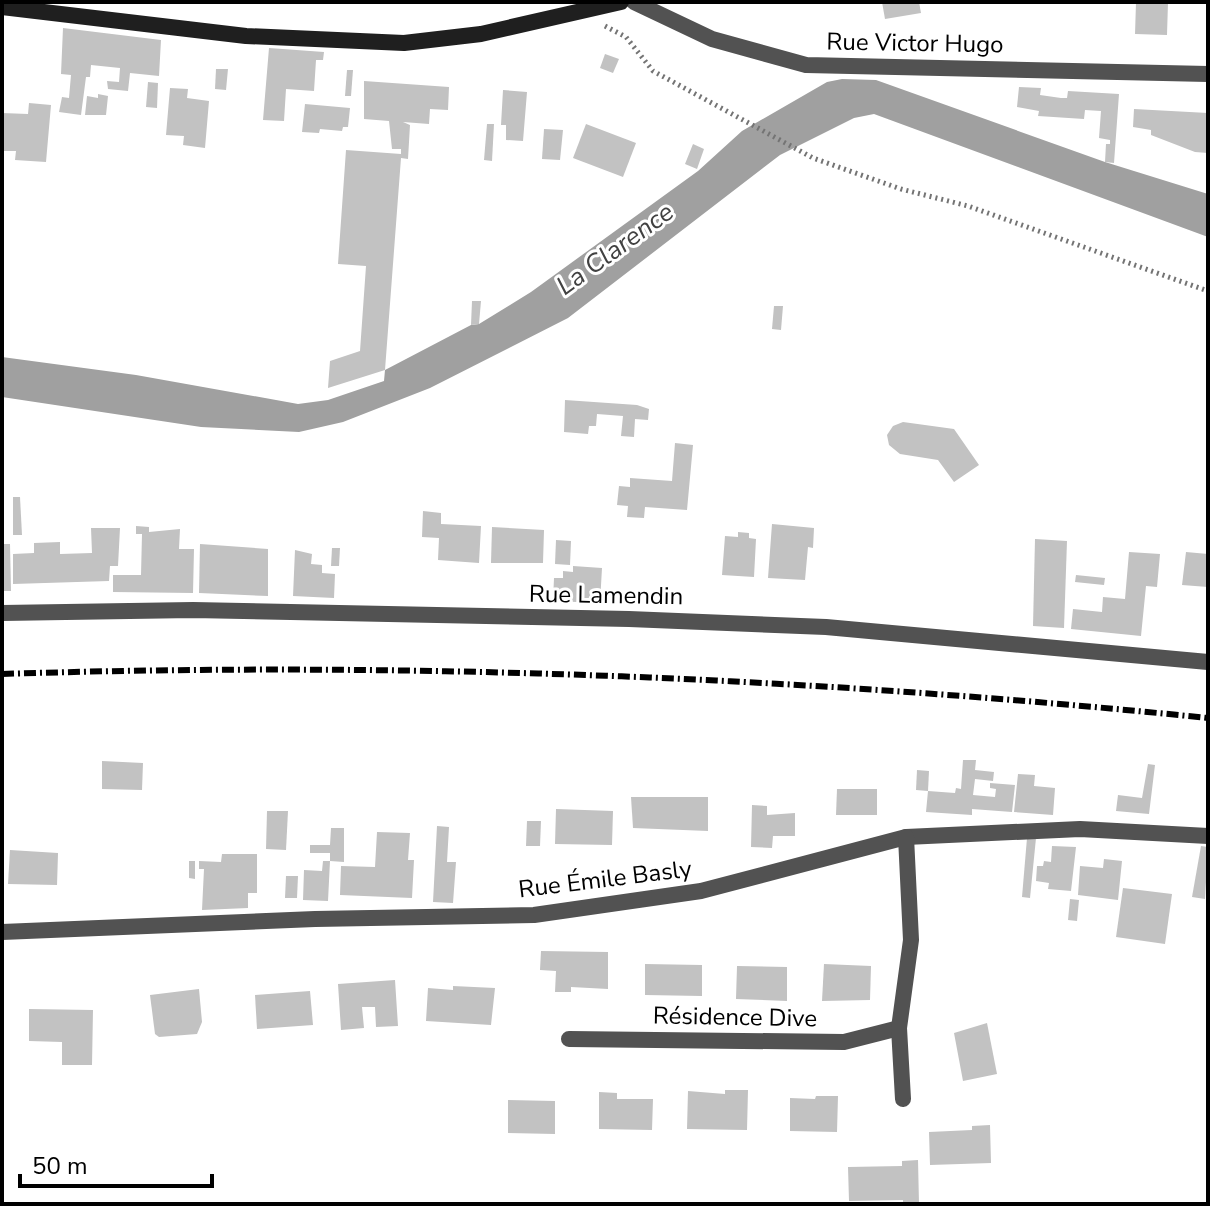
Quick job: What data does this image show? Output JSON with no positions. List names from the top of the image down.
{
  "streets": {
    "street": [
      "Rue Victor Hugo",
      "Rue Lamendin",
      "Rue Émile Basly",
      "Résidence Dive"
    ]
  },
  "water": ["La Clarence"],
  "scale_bar": "50 m"
}
